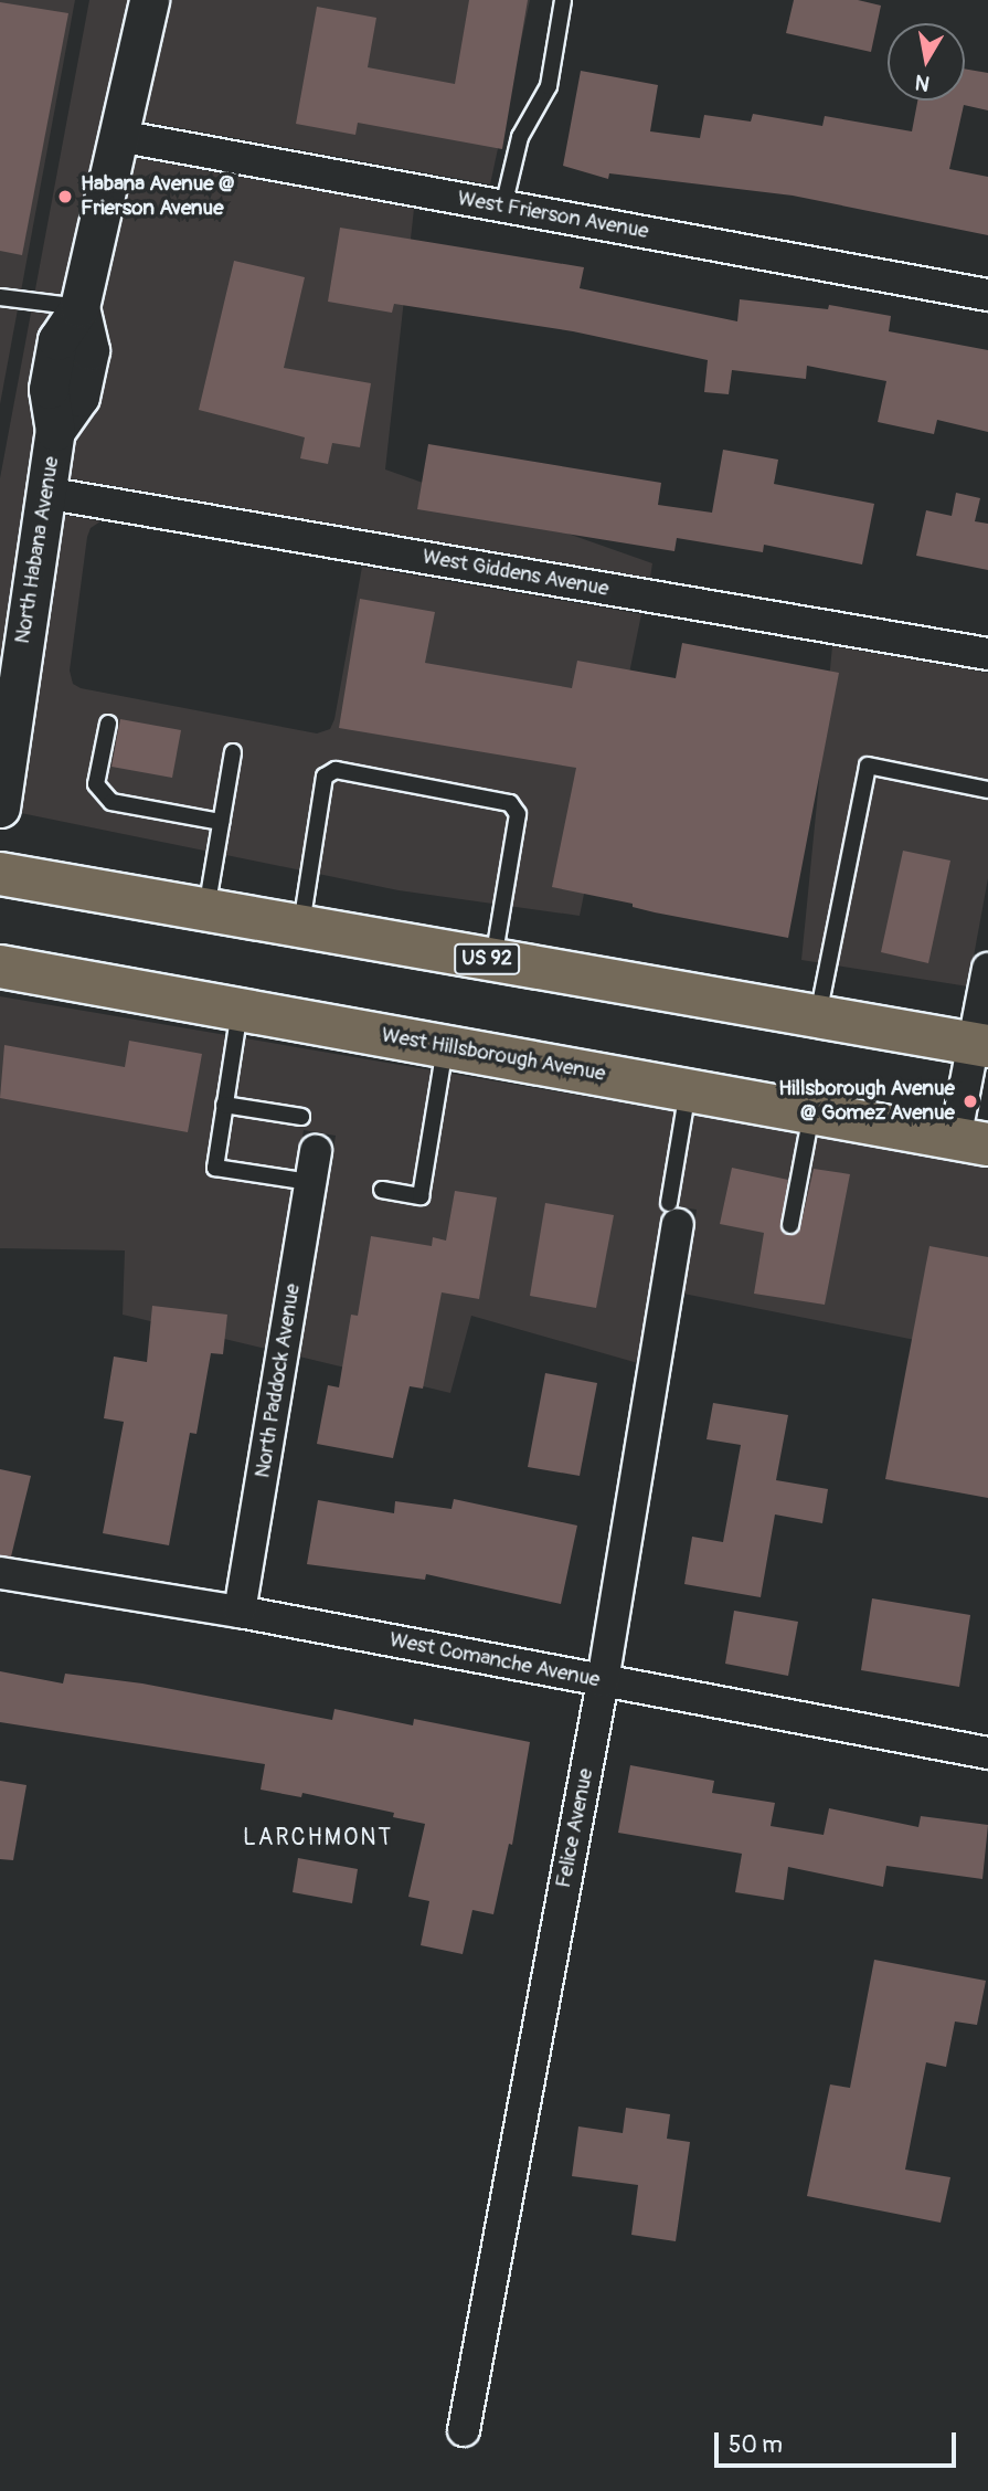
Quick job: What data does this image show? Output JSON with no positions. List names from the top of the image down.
{
  "streets": {
    "main road": ["US 92", "West Hillsborough Avenue"],
    "street": [
      "West Frierson Avenue",
      "North Habana Avenue",
      "West Giddens Avenue",
      "North Paddock Avenue",
      "West Comanche Avenue",
      "Felice Avenue"
    ]
  },
  "crossings": [
    ["West Frierson Avenue", "North Habana Avenue"],
    ["North Habana Avenue", "West Giddens Avenue"],
    ["North Paddock Avenue", "West Comanche Avenue"],
    ["West Comanche Avenue", "Felice Avenue"]
  ],
  "districts": ["LARCHMONT"],
  "places": ["Habana Avenue @ Frierson Avenue", "Hillsborough Avenue @ Gomez Avenue"],
  "scale_bar": "50 m",
  "north": "bottom"
}
